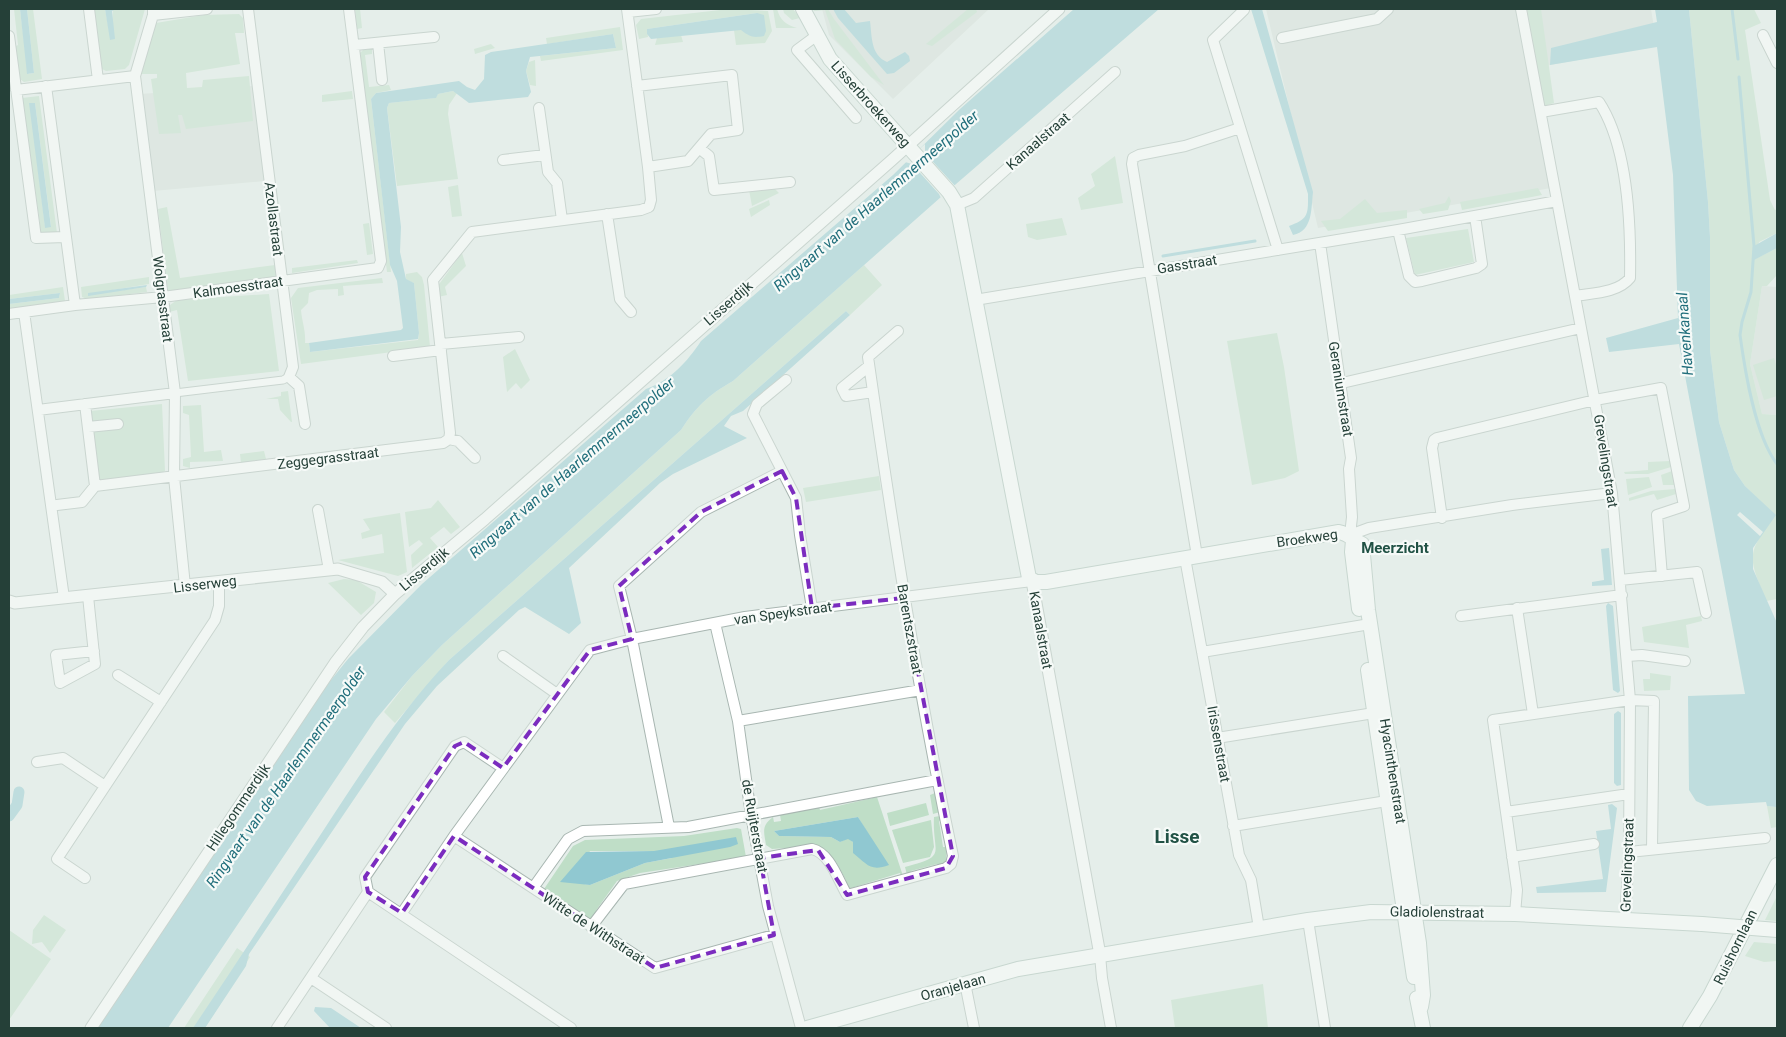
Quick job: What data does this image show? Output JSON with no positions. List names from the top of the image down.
{
  "streets": {
    "main road": [
      "Lisserbroekerweg",
      "Kanaalstraat",
      "Broekweg",
      "Hyacinthenstraat",
      "Gladiolenstraat",
      "Ruishornlaan",
      "Oranjelaan"
    ],
    "street": [
      "Azollastraat",
      "Gasstraat",
      "Kalmoesstraat",
      "Wolgrasstraat",
      "Lisserdijk",
      "Geraniumstraat",
      "Zeggegrasstraat",
      "Grevelingstraat",
      "Lisserweg",
      "van Speykstraat",
      "Barentszstraat",
      "Irissenstraat",
      "Hillegommerdijk",
      "de Ruijterstraat",
      "Witte de Withstraat"
    ]
  },
  "crossings": [
    ["Lisserbroekerweg", "Kanaalstraat"],
    ["Lisserbroekerweg", "Lisserdijk"],
    ["Kanaalstraat", "Gasstraat"],
    ["Kanaalstraat", "Broekweg"],
    ["Kanaalstraat", "van Speykstraat"],
    ["Kanaalstraat", "Gladiolenstraat"],
    ["Kanaalstraat", "Oranjelaan"],
    ["Azollastraat", "Kalmoesstraat"],
    ["Gasstraat", "Geraniumstraat"],
    ["Gasstraat", "Grevelingstraat"],
    ["Gasstraat", "Irissenstraat"],
    ["Kalmoesstraat", "Wolgrasstraat"],
    ["Wolgrasstraat", "Zeggegrasstraat"],
    ["Wolgrasstraat", "Lisserweg"],
    ["Lisserdijk", "Lisserweg"],
    ["Lisserdijk", "Hillegommerdijk"],
    ["Geraniumstraat", "Broekweg"],
    ["Geraniumstraat", "Hyacinthenstraat"],
    ["Grevelingstraat", "Broekweg"],
    ["Grevelingstraat", "Gladiolenstraat"],
    ["Broekweg", "van Speykstraat"],
    ["Broekweg", "Irissenstraat"],
    ["Broekweg", "Hyacinthenstraat"],
    ["Lisserweg", "Hillegommerdijk"],
    ["van Speykstraat", "Barentszstraat"],
    ["van Speykstraat", "de Ruijterstraat"],
    ["van Speykstraat", "Witte de Withstraat"],
    ["Barentszstraat", "de Ruijterstraat"],
    ["Irissenstraat", "Gladiolenstraat"],
    ["Hyacinthenstraat", "Gladiolenstraat"],
    ["de Ruijterstraat", "Witte de Withstraat"],
    ["Gladiolenstraat", "Oranjelaan"]
  ],
  "districts": ["Meerzicht", "Lisse"],
  "water": ["Ringvaart van de Haarlemmermeerpolder", "Havenkanaal"]
}
